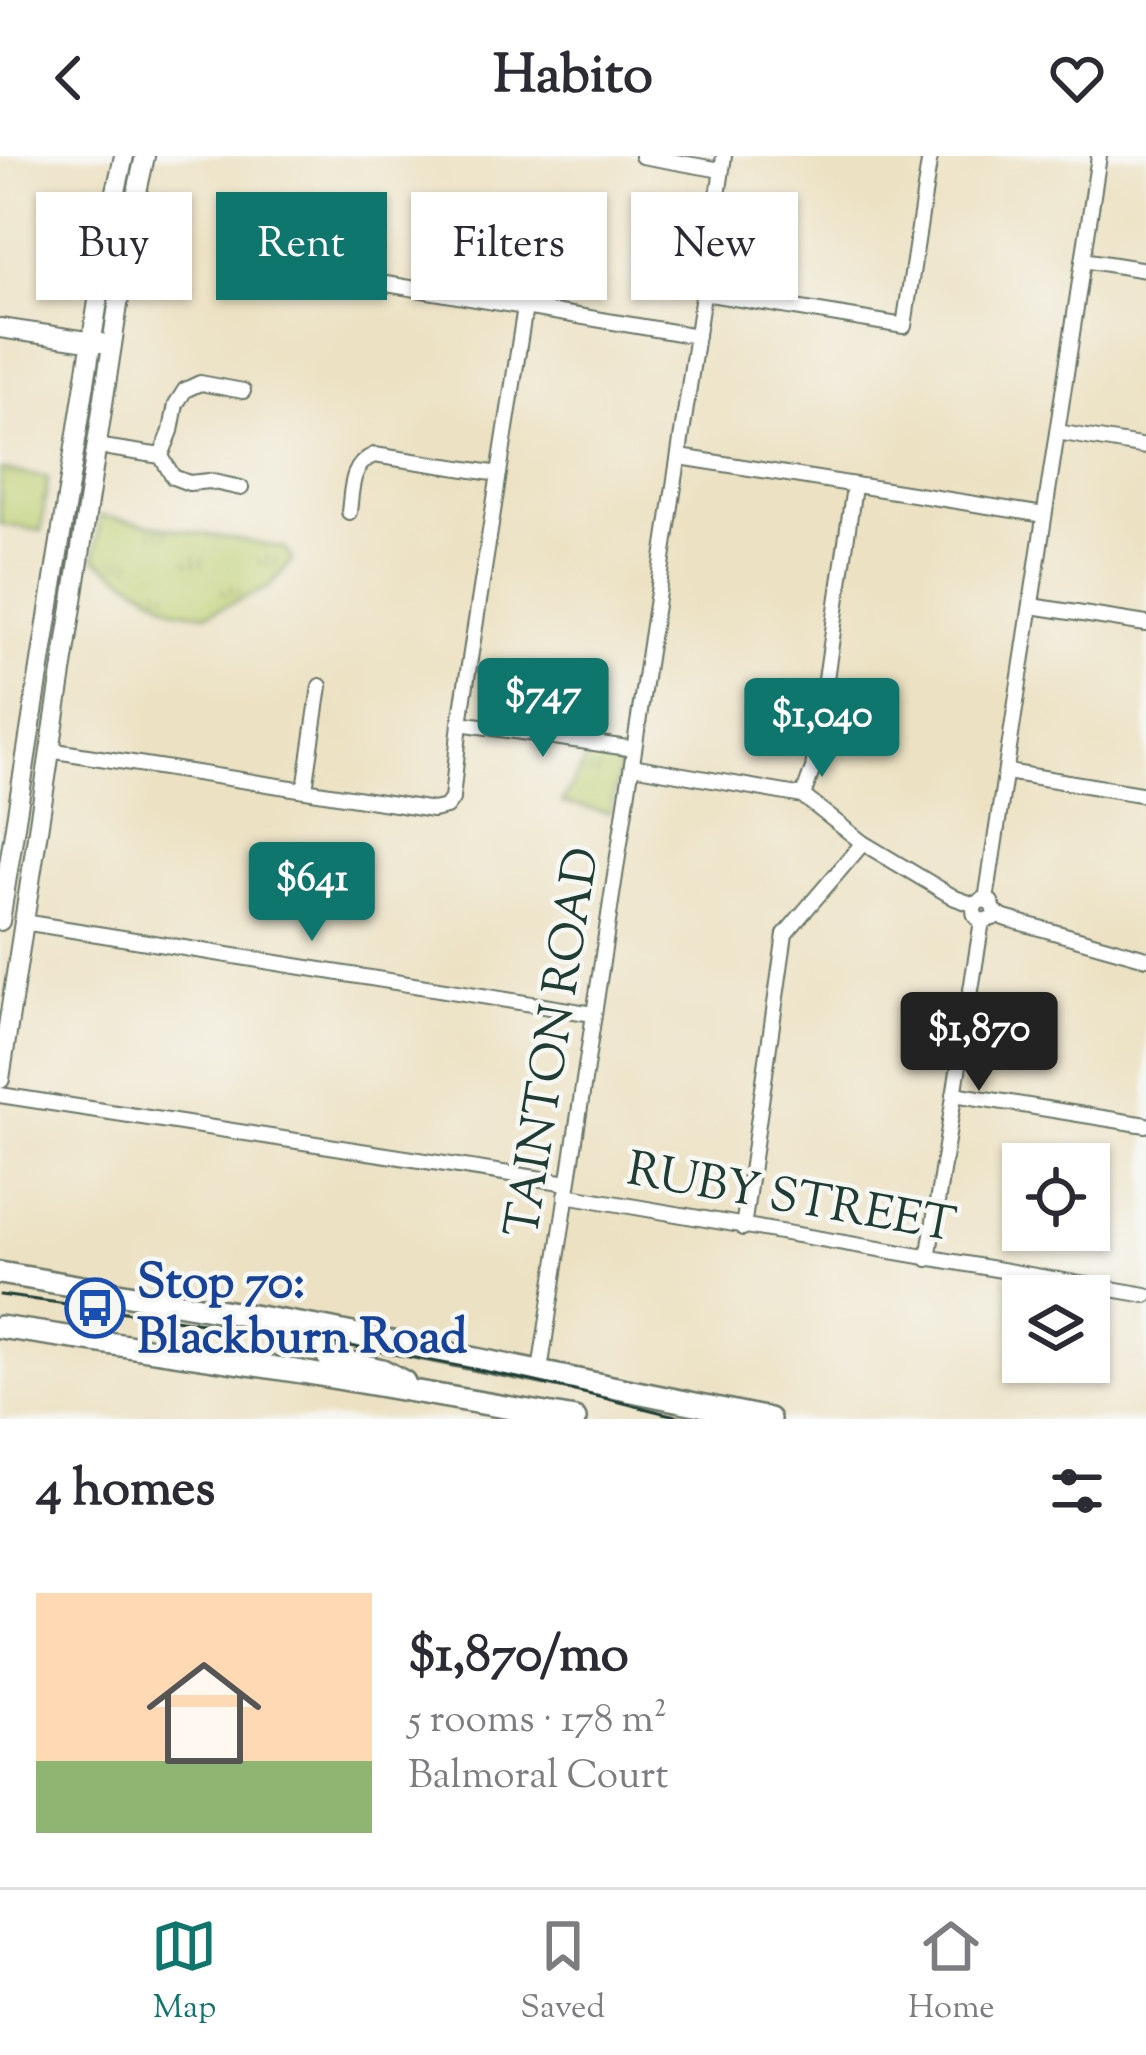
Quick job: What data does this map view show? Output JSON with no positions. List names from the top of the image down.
{
  "streets": {
    "street": ["TAINTON ROAD", "RUBY STREET"]
  },
  "crossings": [
    ["TAINTON ROAD", "RUBY STREET"]
  ],
  "places": {
    "bus stop": ["Stop 70: Blackburn Road"]
  },
  "page": {
    "header": "Habito",
    "chip": [
      "Buy",
      "Rent",
      "Filters",
      "New"
    ],
    "price": [
      "$747",
      "$1,040",
      "$641",
      "$1,870"
    ],
    "heading": "4 homes",
    "list": [
      {
        "name": "$1,870/mo",
        "note": "5 rooms · 178 m² · Balmoral Court"
      }
    ],
    "tabs": ["Map", "Saved", "Home"]
  }
}
